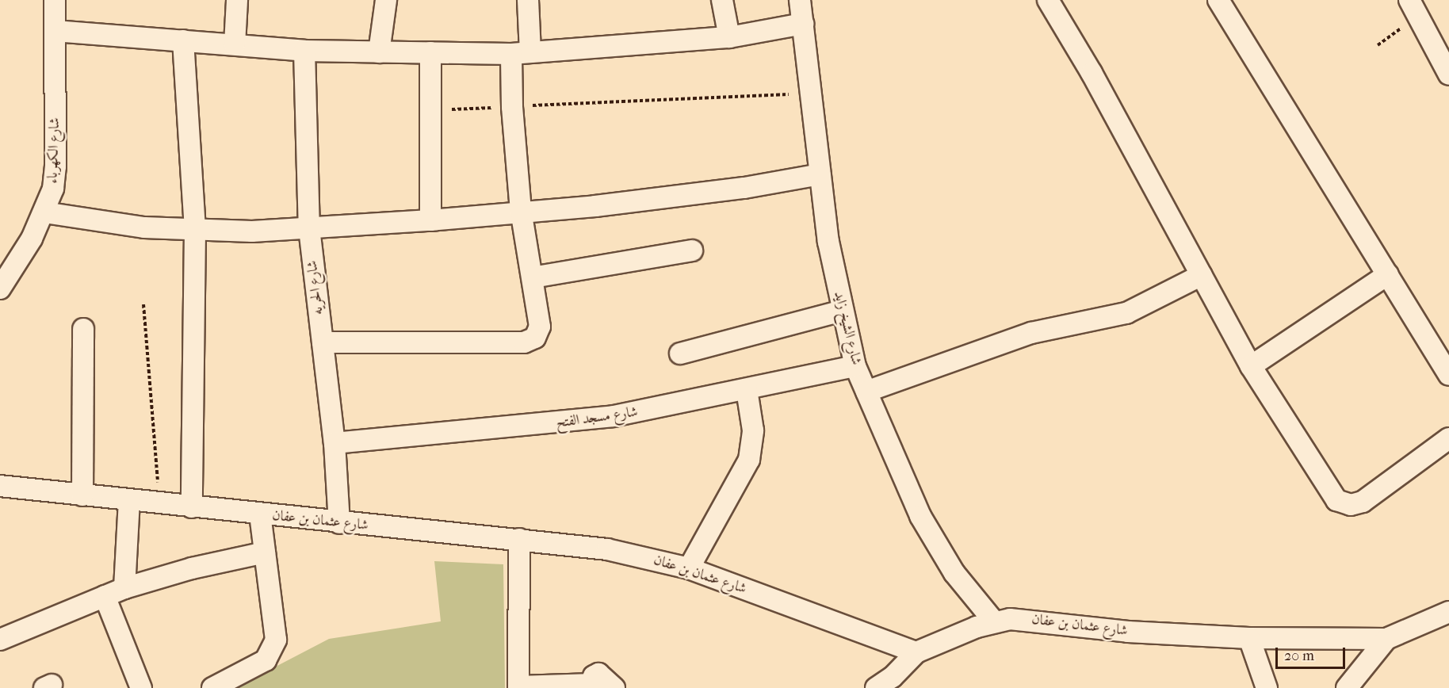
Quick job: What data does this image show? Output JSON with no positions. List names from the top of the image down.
{
  "streets": {
    "street": [
      "شارع الكهرباء",
      "شارع الحريه",
      "شارع الشيخ زايد",
      "شارع مسجد الفتح",
      "شارع عثمان بن عفان"
    ]
  },
  "crossings": [
    ["شارع الحريه", "شارع مسجد الفتح"],
    ["شارع الحريه", "شارع عثمان بن عفان"],
    ["شارع الشيخ زايد", "شارع مسجد الفتح"],
    ["شارع الشيخ زايد", "شارع عثمان بن عفان"]
  ],
  "scale_bar": "20 m"
}
